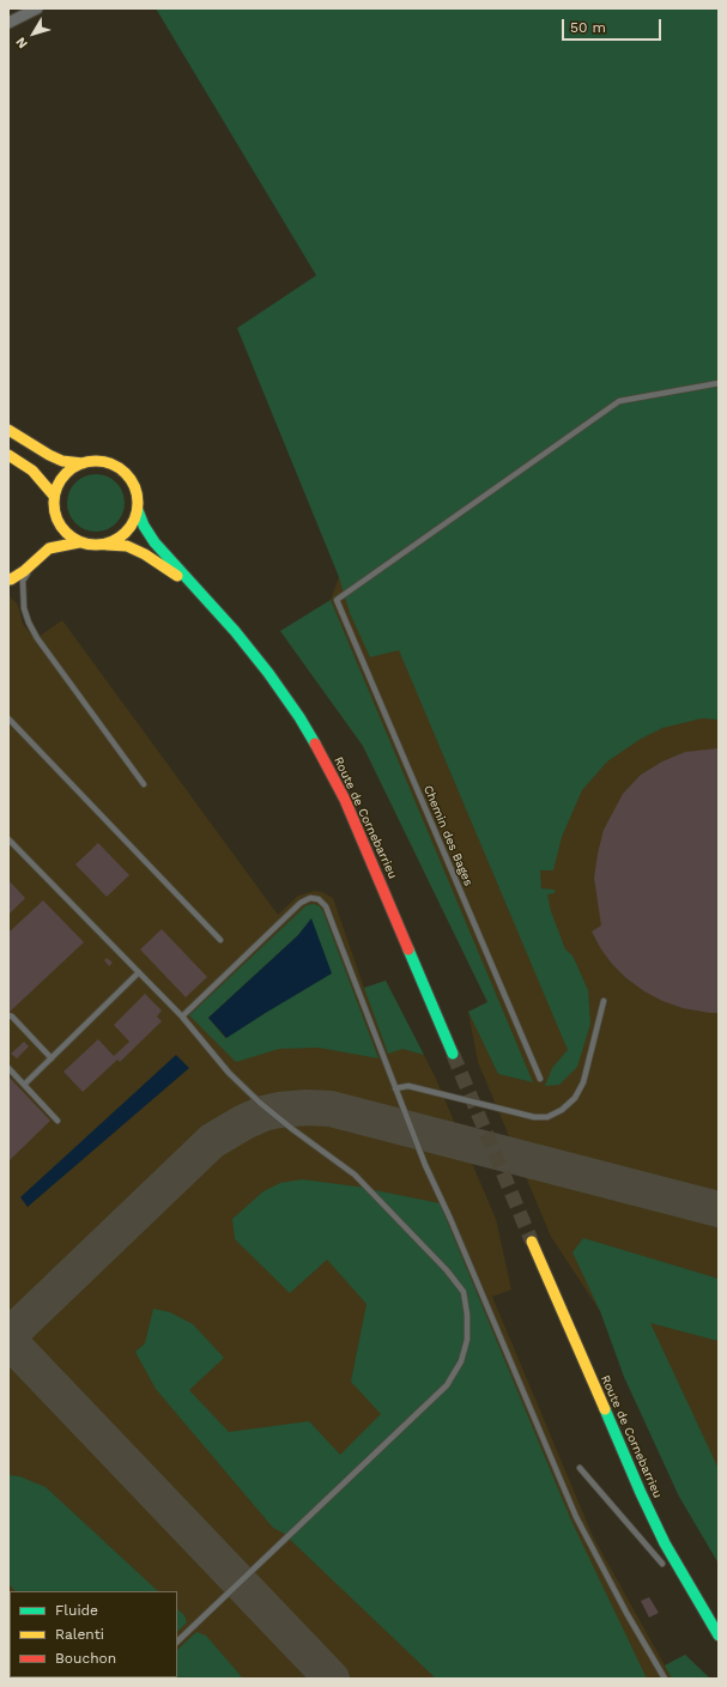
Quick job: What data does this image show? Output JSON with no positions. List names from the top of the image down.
{
  "streets": {
    "main road": ["Route de Cornebarrieu"],
    "lane": ["Chemin des Bages"]
  },
  "legend": ["Fluide", "Ralenti", "Bouchon"],
  "scale_bar": "50 m",
  "north": "bottom left"
}
